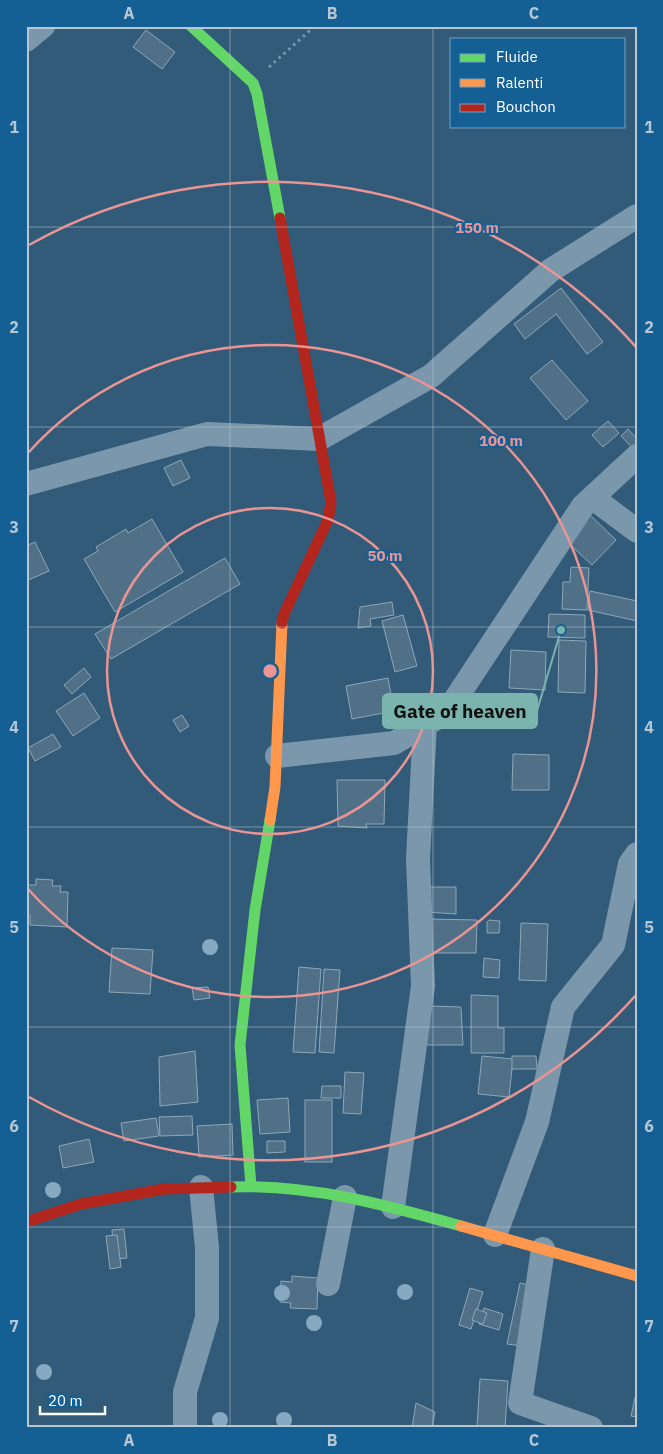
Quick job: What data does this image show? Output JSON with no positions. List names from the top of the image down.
{
  "places": ["Gate of heaven"],
  "legend": ["Fluide", "Ralenti", "Bouchon"],
  "scale_bar": "20 m",
  "grid": {
    "columns": ["A", "B", "C"],
    "rows": [
      "1",
      "2",
      "3",
      "4",
      "5",
      "6",
      "7"
    ]
  },
  "rings": ["150 m", "100 m", "50 m"]
}
